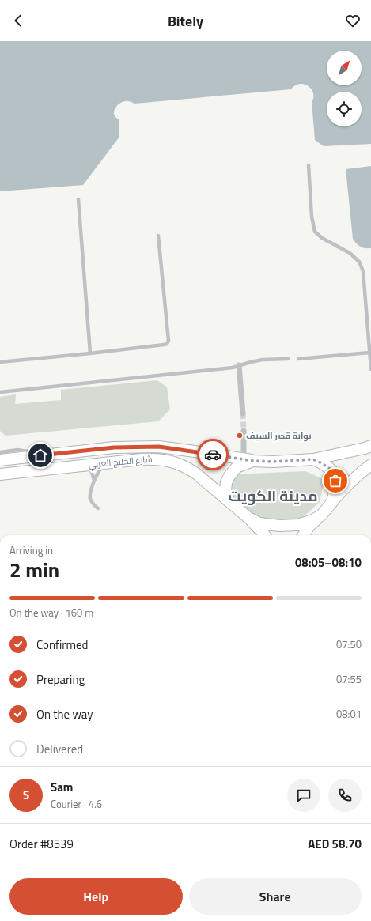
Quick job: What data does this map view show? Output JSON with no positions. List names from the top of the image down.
{
  "streets": {
    "main road": ["شارع الخليج العربي"]
  },
  "districts": ["مدينة الكويت"],
  "places": ["بوابة قصر السيف"],
  "north": "top right",
  "page": {
    "header": "Bitely",
    "heading": ["2 min", "Arriving in", "08:05–08:10"],
    "panel": [
      "Sam",
      "Courier · 4.6",
      "Order #8539",
      "AED 58.70"
    ],
    "bar": "On the way · 160 m",
    "list": [
      ["Confirmed", "07:50"],
      ["Preparing", "07:55"],
      ["On the way", "08:01"],
      "Delivered"
    ],
    "round": "S",
    "buttons": ["Help", "Share"]
  }
}
